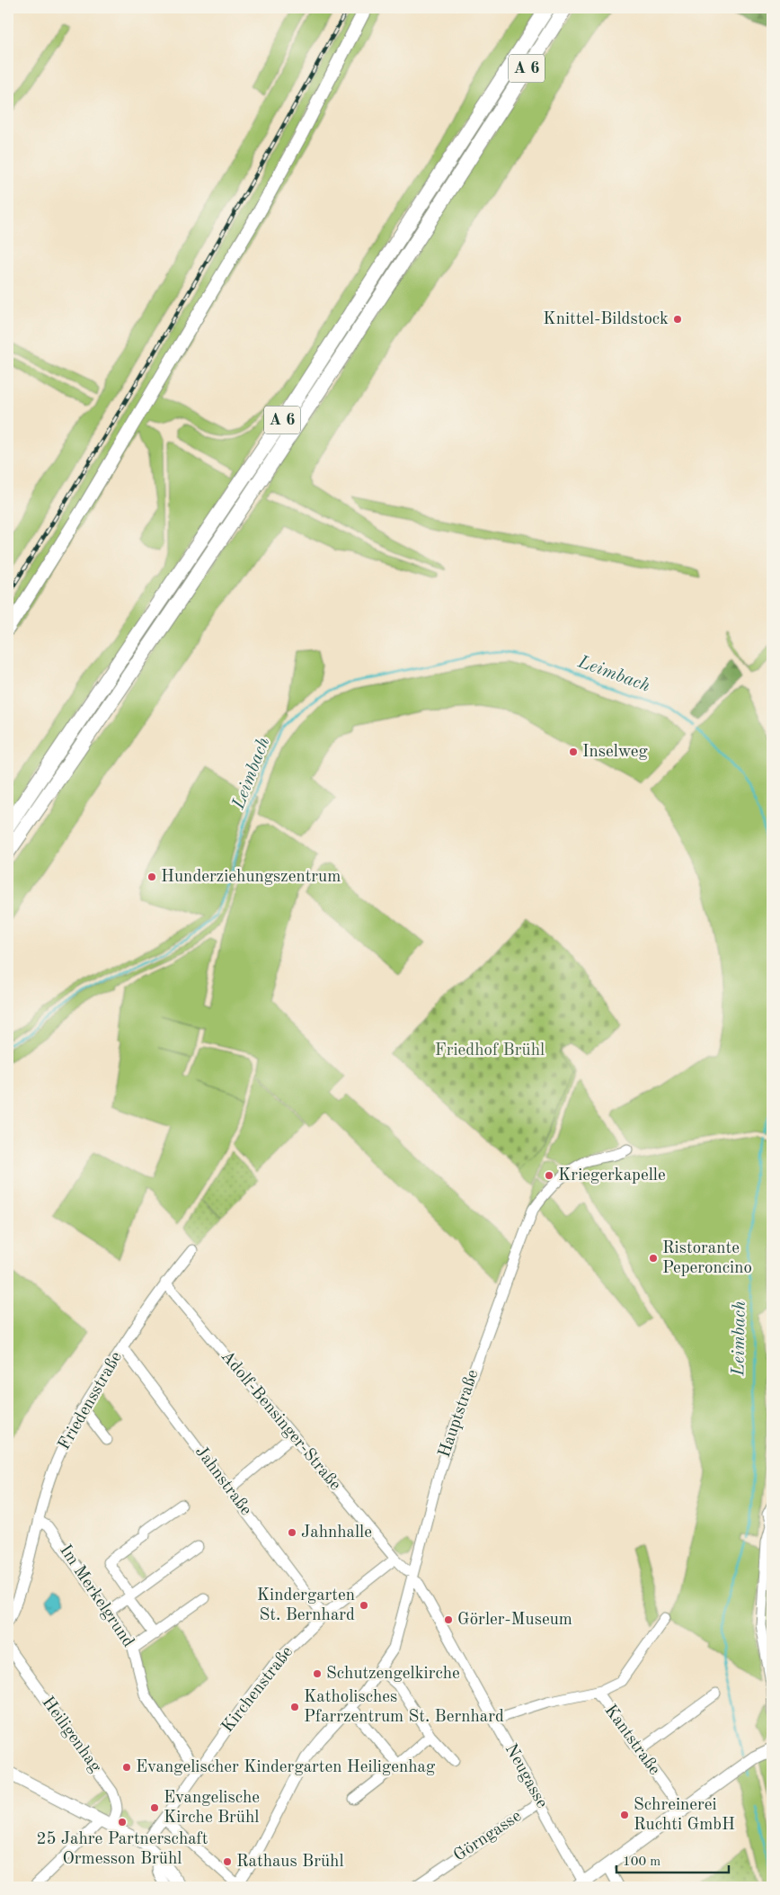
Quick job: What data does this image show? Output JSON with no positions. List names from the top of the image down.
{
  "streets": {
    "highway": ["A 6"],
    "street": [
      "Friedensstraße",
      "Hauptstraße",
      "Adolf-Bensinger-Straße",
      "Jahnstraße",
      "Im Merkelgrund",
      "Kirchenstraße",
      "Heiligenhag",
      "Kantstraße",
      "Neugasse",
      "Görngasse"
    ]
  },
  "crossings": [
    ["Friedensstraße", "Adolf-Bensinger-Straße"],
    ["Friedensstraße", "Jahnstraße"],
    ["Friedensstraße", "Im Merkelgrund"],
    ["Hauptstraße", "Neugasse"],
    ["Adolf-Bensinger-Straße", "Kirchenstraße"],
    ["Adolf-Bensinger-Straße", "Neugasse"],
    ["Jahnstraße", "Kirchenstraße"],
    ["Im Merkelgrund", "Kirchenstraße"],
    ["Kirchenstraße", "Neugasse"],
    ["Neugasse", "Görngasse"]
  ],
  "water": ["Leimbach"],
  "parks": ["Friedhof Brühl"],
  "places": [
    "Knittel-Bildstock",
    "Inselweg",
    "Hunderziehungszentrum",
    "Kriegerkapelle",
    "Ristorante Peperoncino",
    "Jahnhalle",
    "Kindergarten St. Bernhard",
    "Görler-Museum",
    "Schutzengelkirche",
    "Katholisches Pfarrzentrum St. Bernhard",
    "Evangelischer Kindergarten Heiligenhag",
    "Evangelische Kirche Brühl",
    "Schreinerei Ruchti GmbH",
    "25 Jahre Partnerschaft Ormesson Brühl",
    "Rathaus Brühl"
  ],
  "scale_bar": "100 m"
}
